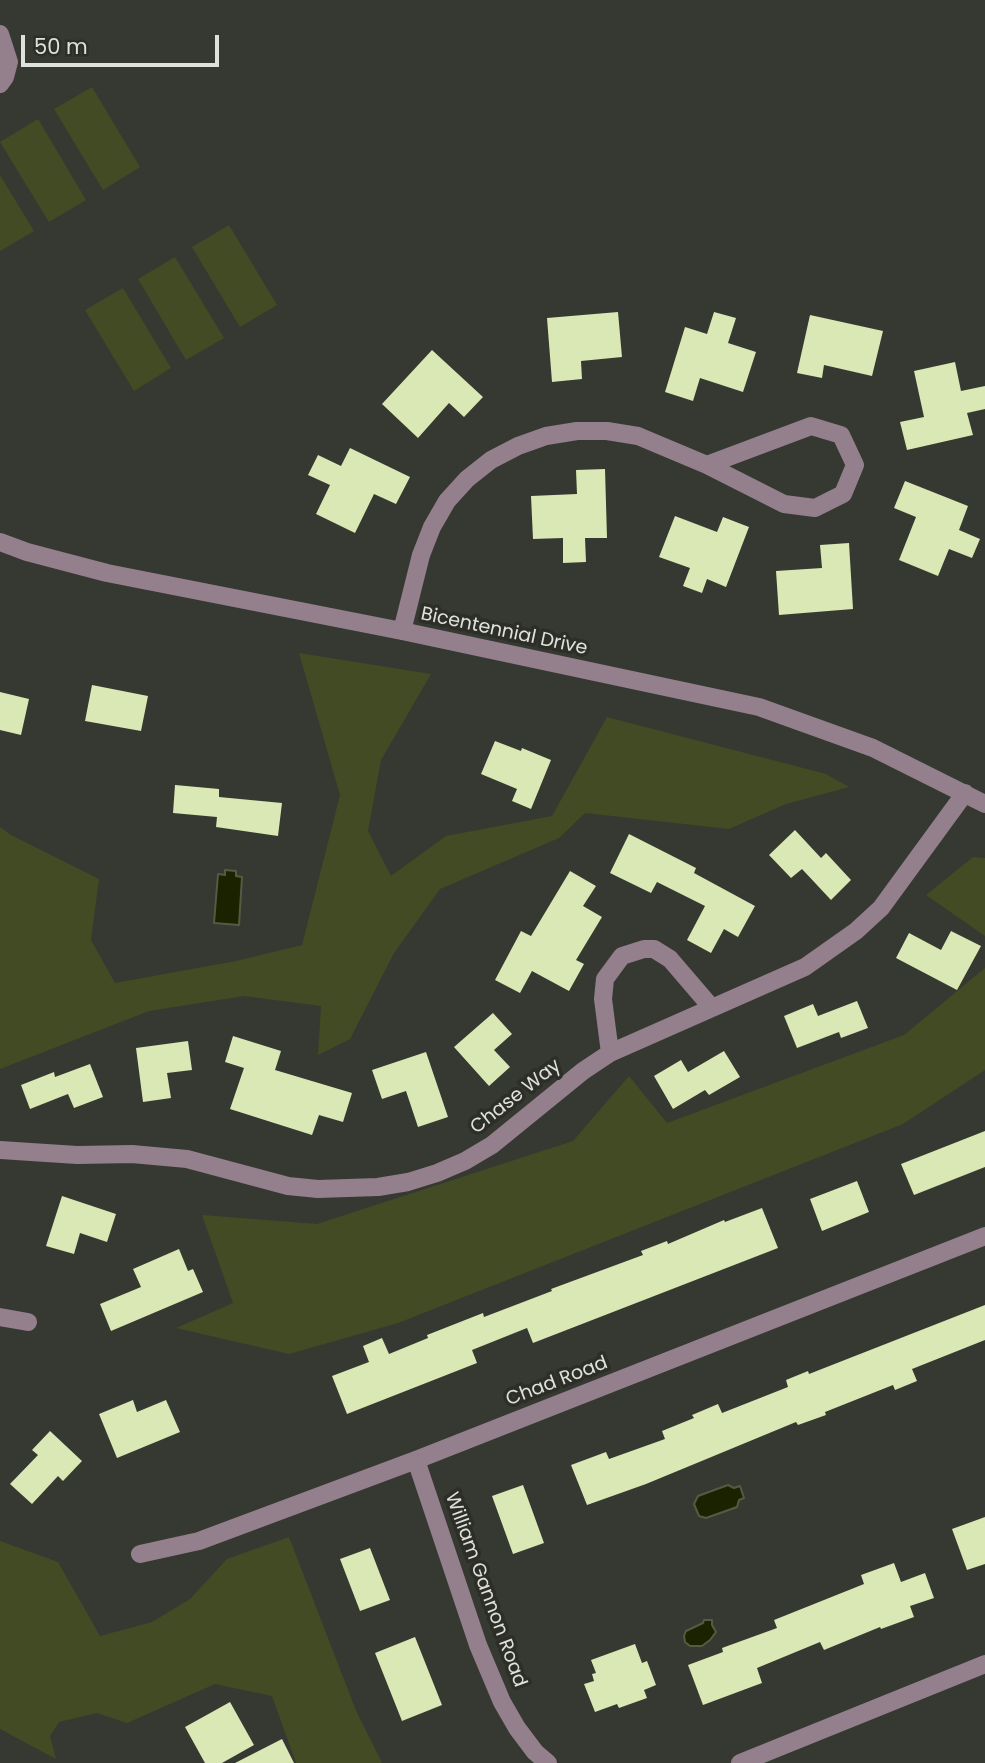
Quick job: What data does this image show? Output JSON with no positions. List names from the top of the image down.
{
  "streets": {
    "street": [
      "Bicentennial Drive",
      "Chase Way",
      "Chad Road",
      "William Gannon Road"
    ]
  },
  "crossings": [
    ["Bicentennial Drive", "Chase Way"],
    ["Chad Road", "William Gannon Road"]
  ],
  "scale_bar": "50 m"
}
